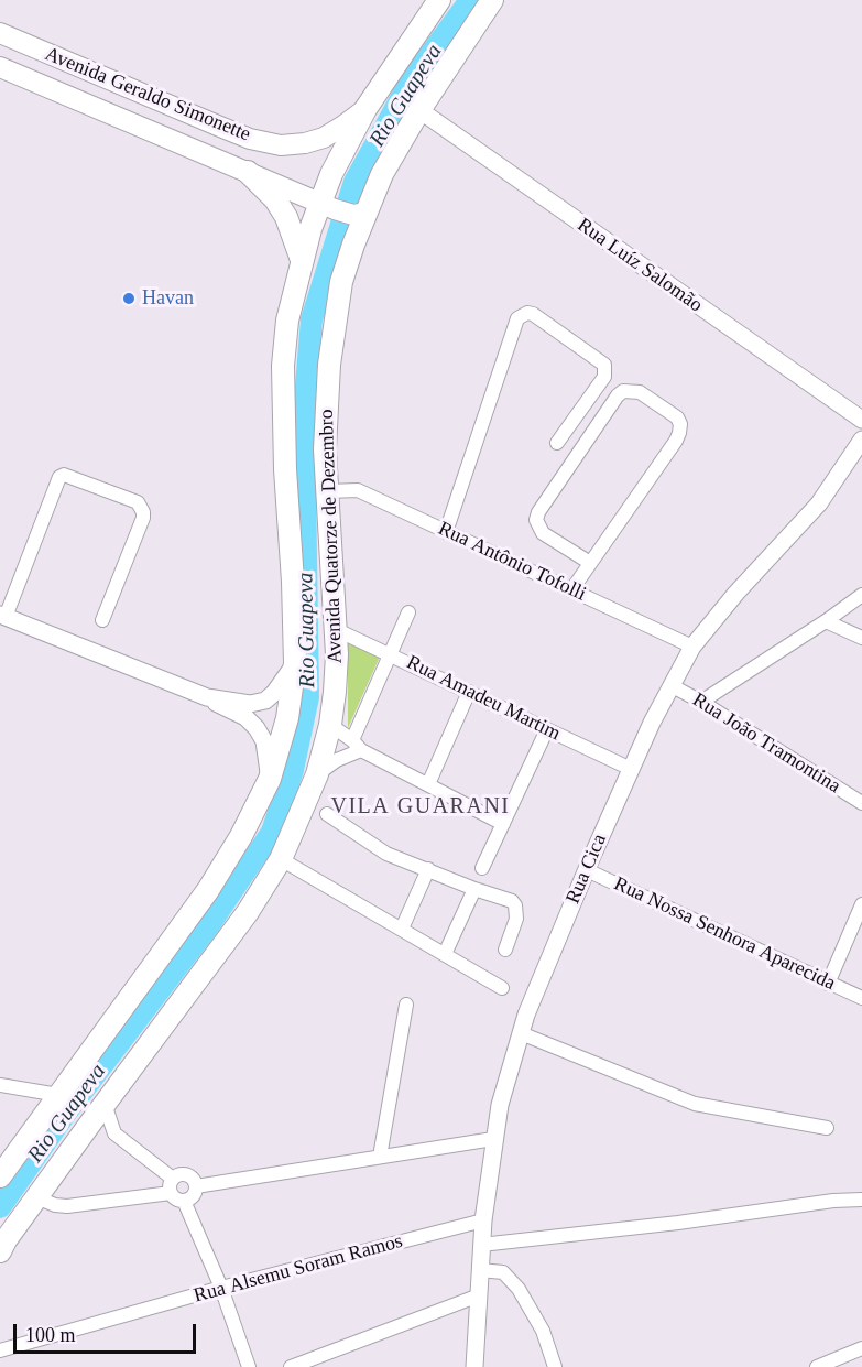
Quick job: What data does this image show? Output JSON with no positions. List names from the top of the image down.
{
  "streets": {
    "main road": ["Avenida Geraldo Simonette", "Avenida Quatorze de Dezembro"],
    "street": [
      "Rua Luíz Salomão",
      "Rua Antônio Tofolli",
      "Rua Amadeu Martim",
      "Rua João Tramontina",
      "Rua Cica",
      "Rua Nossa Senhora Aparecida",
      "Rua Alsemu Soram Ramos"
    ]
  },
  "crossings": [
    ["Avenida Geraldo Simonette", "Avenida Quatorze de Dezembro"],
    ["Rua Luíz Salomão", "Avenida Quatorze de Dezembro"],
    ["Avenida Quatorze de Dezembro", "Rua Antônio Tofolli"],
    ["Avenida Quatorze de Dezembro", "Rua Amadeu Martim"],
    ["Rua Antônio Tofolli", "Rua Cica"],
    ["Rua Amadeu Martim", "Rua Cica"],
    ["Rua João Tramontina", "Rua Cica"],
    ["Rua Cica", "Rua Nossa Senhora Aparecida"],
    ["Rua Cica", "Rua Alsemu Soram Ramos"]
  ],
  "districts": ["VILA GUARANI"],
  "water": ["Rio Guapeva"],
  "places": ["Havan"],
  "scale_bar": "100 m"
}
